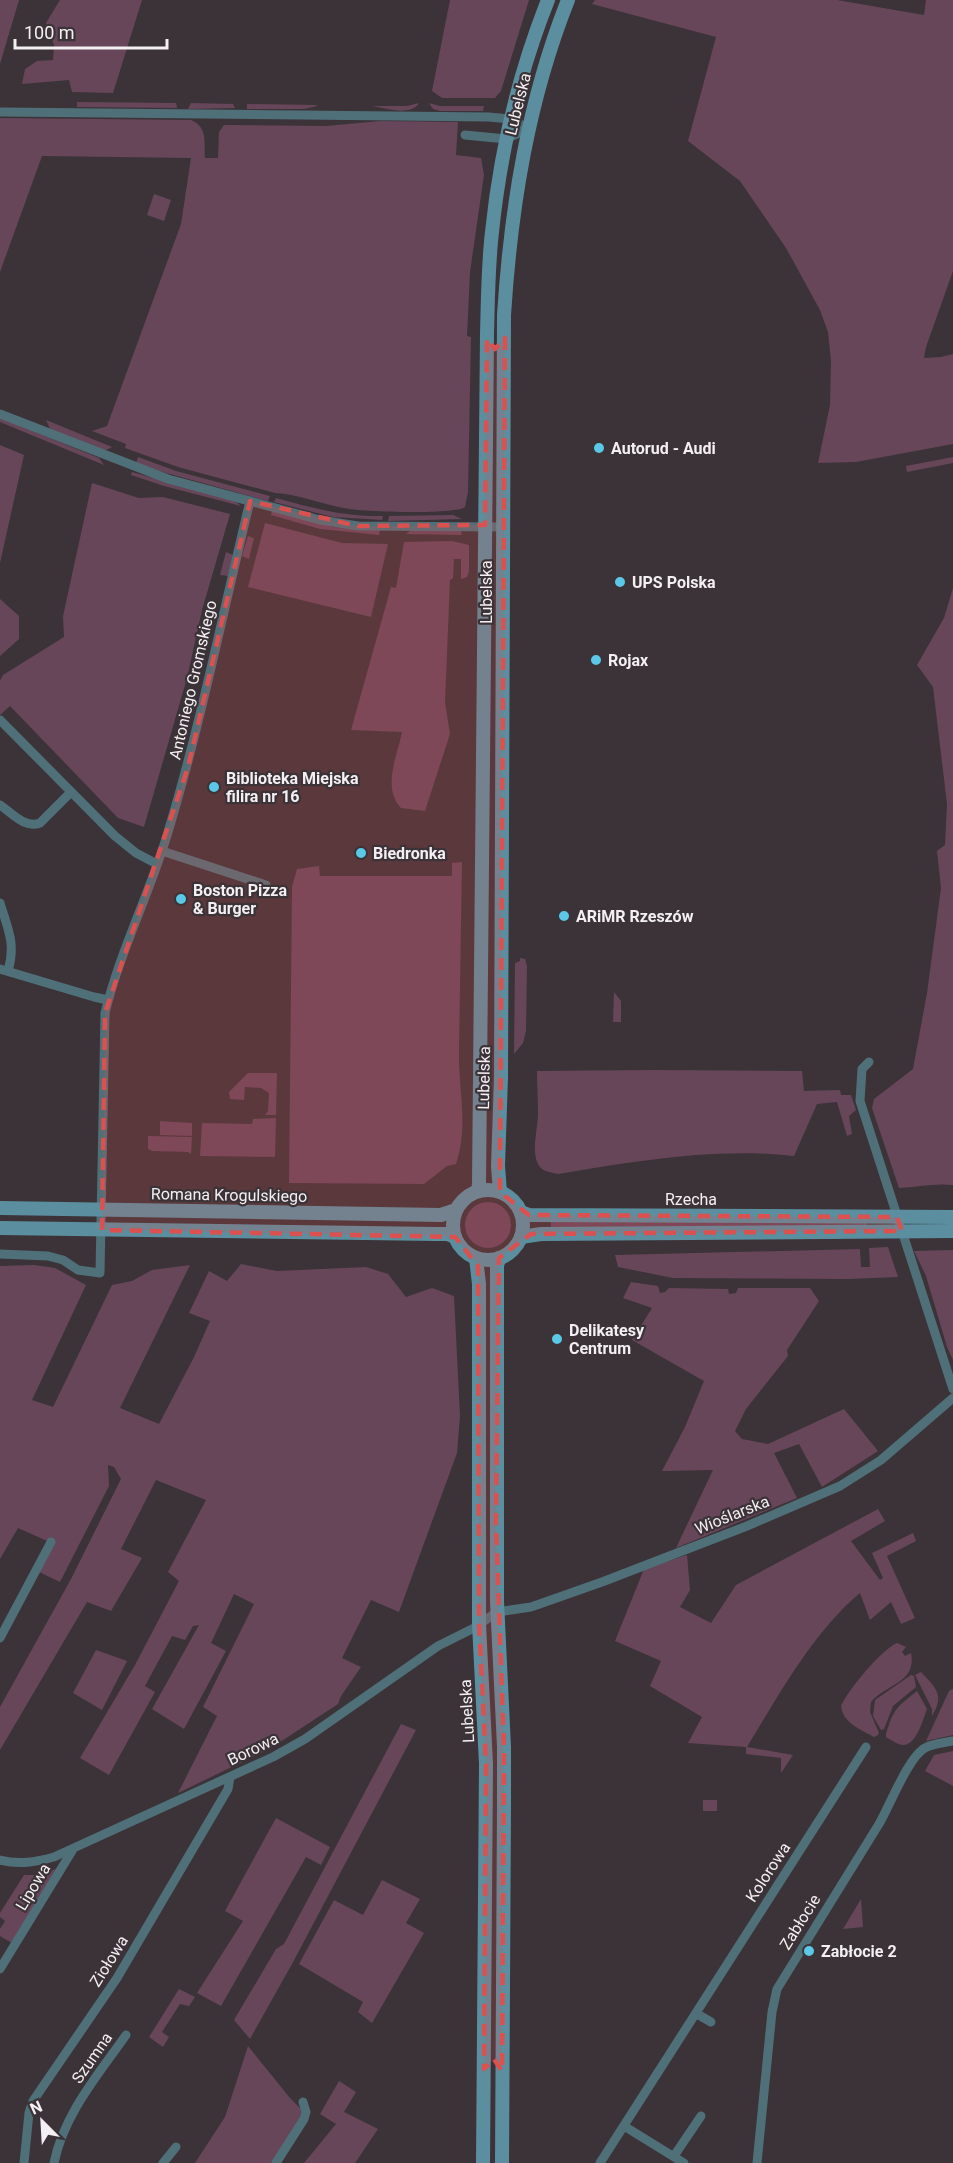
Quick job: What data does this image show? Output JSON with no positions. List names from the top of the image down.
{
  "streets": {
    "main road": ["Lubelska", "Romana Krogulskiego", "Rzecha"],
    "street": [
      "Antoniego Gromskiego",
      "Wioślarska",
      "Borowa",
      "Kolorowa",
      "Lipowa",
      "Zabłocie",
      "Ziołowa",
      "Szumna"
    ]
  },
  "crossings": [
    ["Lubelska", "Romana Krogulskiego"],
    ["Lubelska", "Rzecha"],
    ["Lubelska", "Borowa"],
    ["Antoniego Gromskiego", "Romana Krogulskiego"],
    ["Romana Krogulskiego", "Rzecha"],
    ["Wioślarska", "Borowa"],
    ["Borowa", "Lipowa"],
    ["Borowa", "Ziołowa"]
  ],
  "places": [
    "Autorud - Audi",
    "UPS Polska",
    "Rojax",
    "Biblioteka Miejska filira nr 16",
    "Biedronka",
    "Boston Pizza & Burger",
    "ARiMR Rzeszów",
    "Delikatesy Centrum",
    "Zabłocie 2"
  ],
  "scale_bar": "100 m",
  "north": "top left"
}
